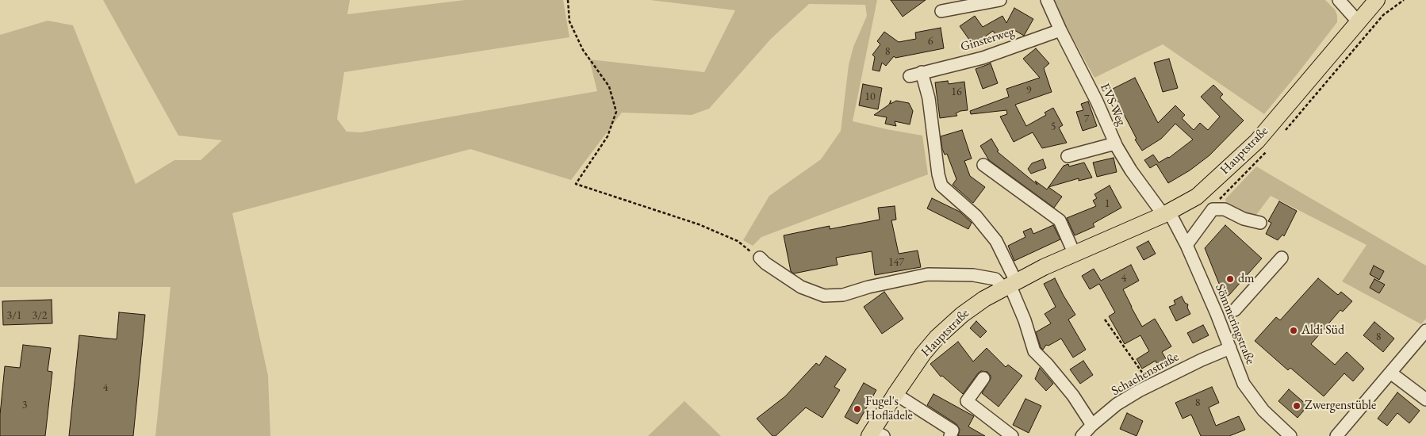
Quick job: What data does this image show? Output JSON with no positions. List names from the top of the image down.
{
  "streets": {
    "main road": ["Hauptstraße"],
    "street": [
      "Ginsterweg",
      "EVS-Weg",
      "Sömmeringstraße",
      "Schachenstraße"
    ]
  },
  "crossings": [
    ["Ginsterweg", "EVS-Weg"],
    ["EVS-Weg", "Hauptstraße"],
    ["EVS-Weg", "Sömmeringstraße"],
    ["Hauptstraße", "Sömmeringstraße"],
    ["Sömmeringstraße", "Schachenstraße"]
  ],
  "places": [
    "dm",
    "Aldi Süd",
    "Zwergenstüble",
    "Fugel's Hoflädele"
  ],
  "house_numbers": [
    "6",
    "8",
    "9",
    "16",
    "10",
    "7",
    "5",
    "1",
    "147",
    "4",
    "3/1",
    "3/2",
    "8",
    "4",
    "8",
    "3"
  ]
}
